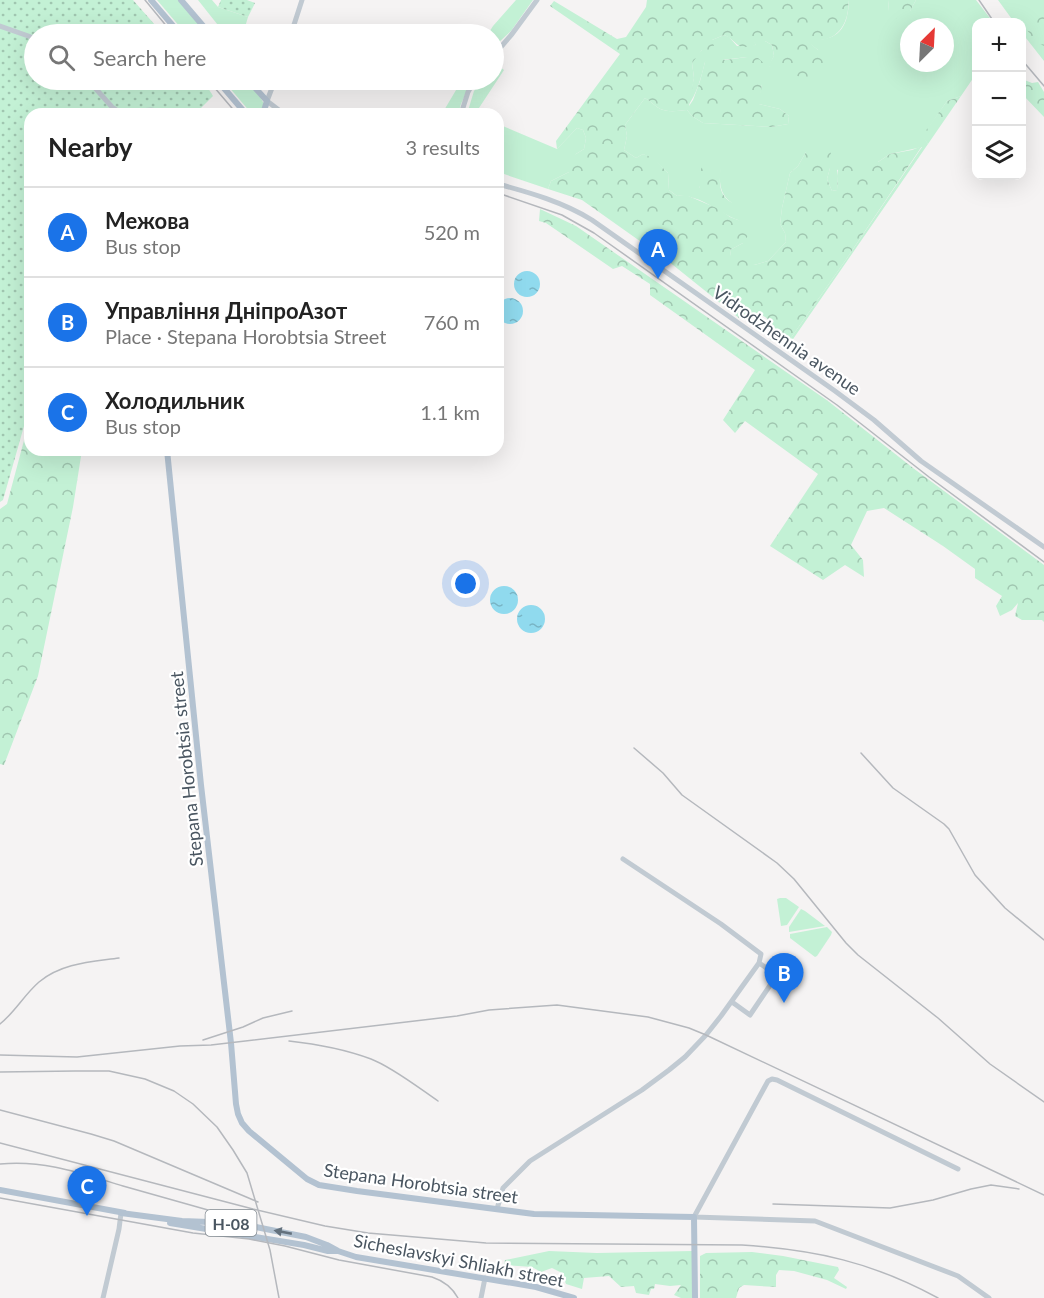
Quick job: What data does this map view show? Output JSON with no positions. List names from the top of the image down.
{
  "streets": {
    "main road": ["Stepana Horobtsia street", "Н-08", "Sicheslavskyi Shliakh street"],
    "street": ["Vidrodzhennia avenue"]
  },
  "north": "top right",
  "page": {
    "map_buttons": ["+", "−"],
    "search": "Search here",
    "heading": ["Nearby", "3 results"],
    "list": [
      {
        "mark": "A",
        "name": "Межова",
        "note": "Bus stop",
        "value": "520 m"
      },
      {
        "mark": "B",
        "name": "Управління ДніпроАзот",
        "note": "Place · Stepana Horobtsia Street",
        "value": "760 m"
      },
      {
        "mark": "C",
        "name": "Холодильник",
        "note": "Bus stop",
        "value": "1.1 km"
      }
    ],
    "pins": ["A", "B", "C"]
  }
}
